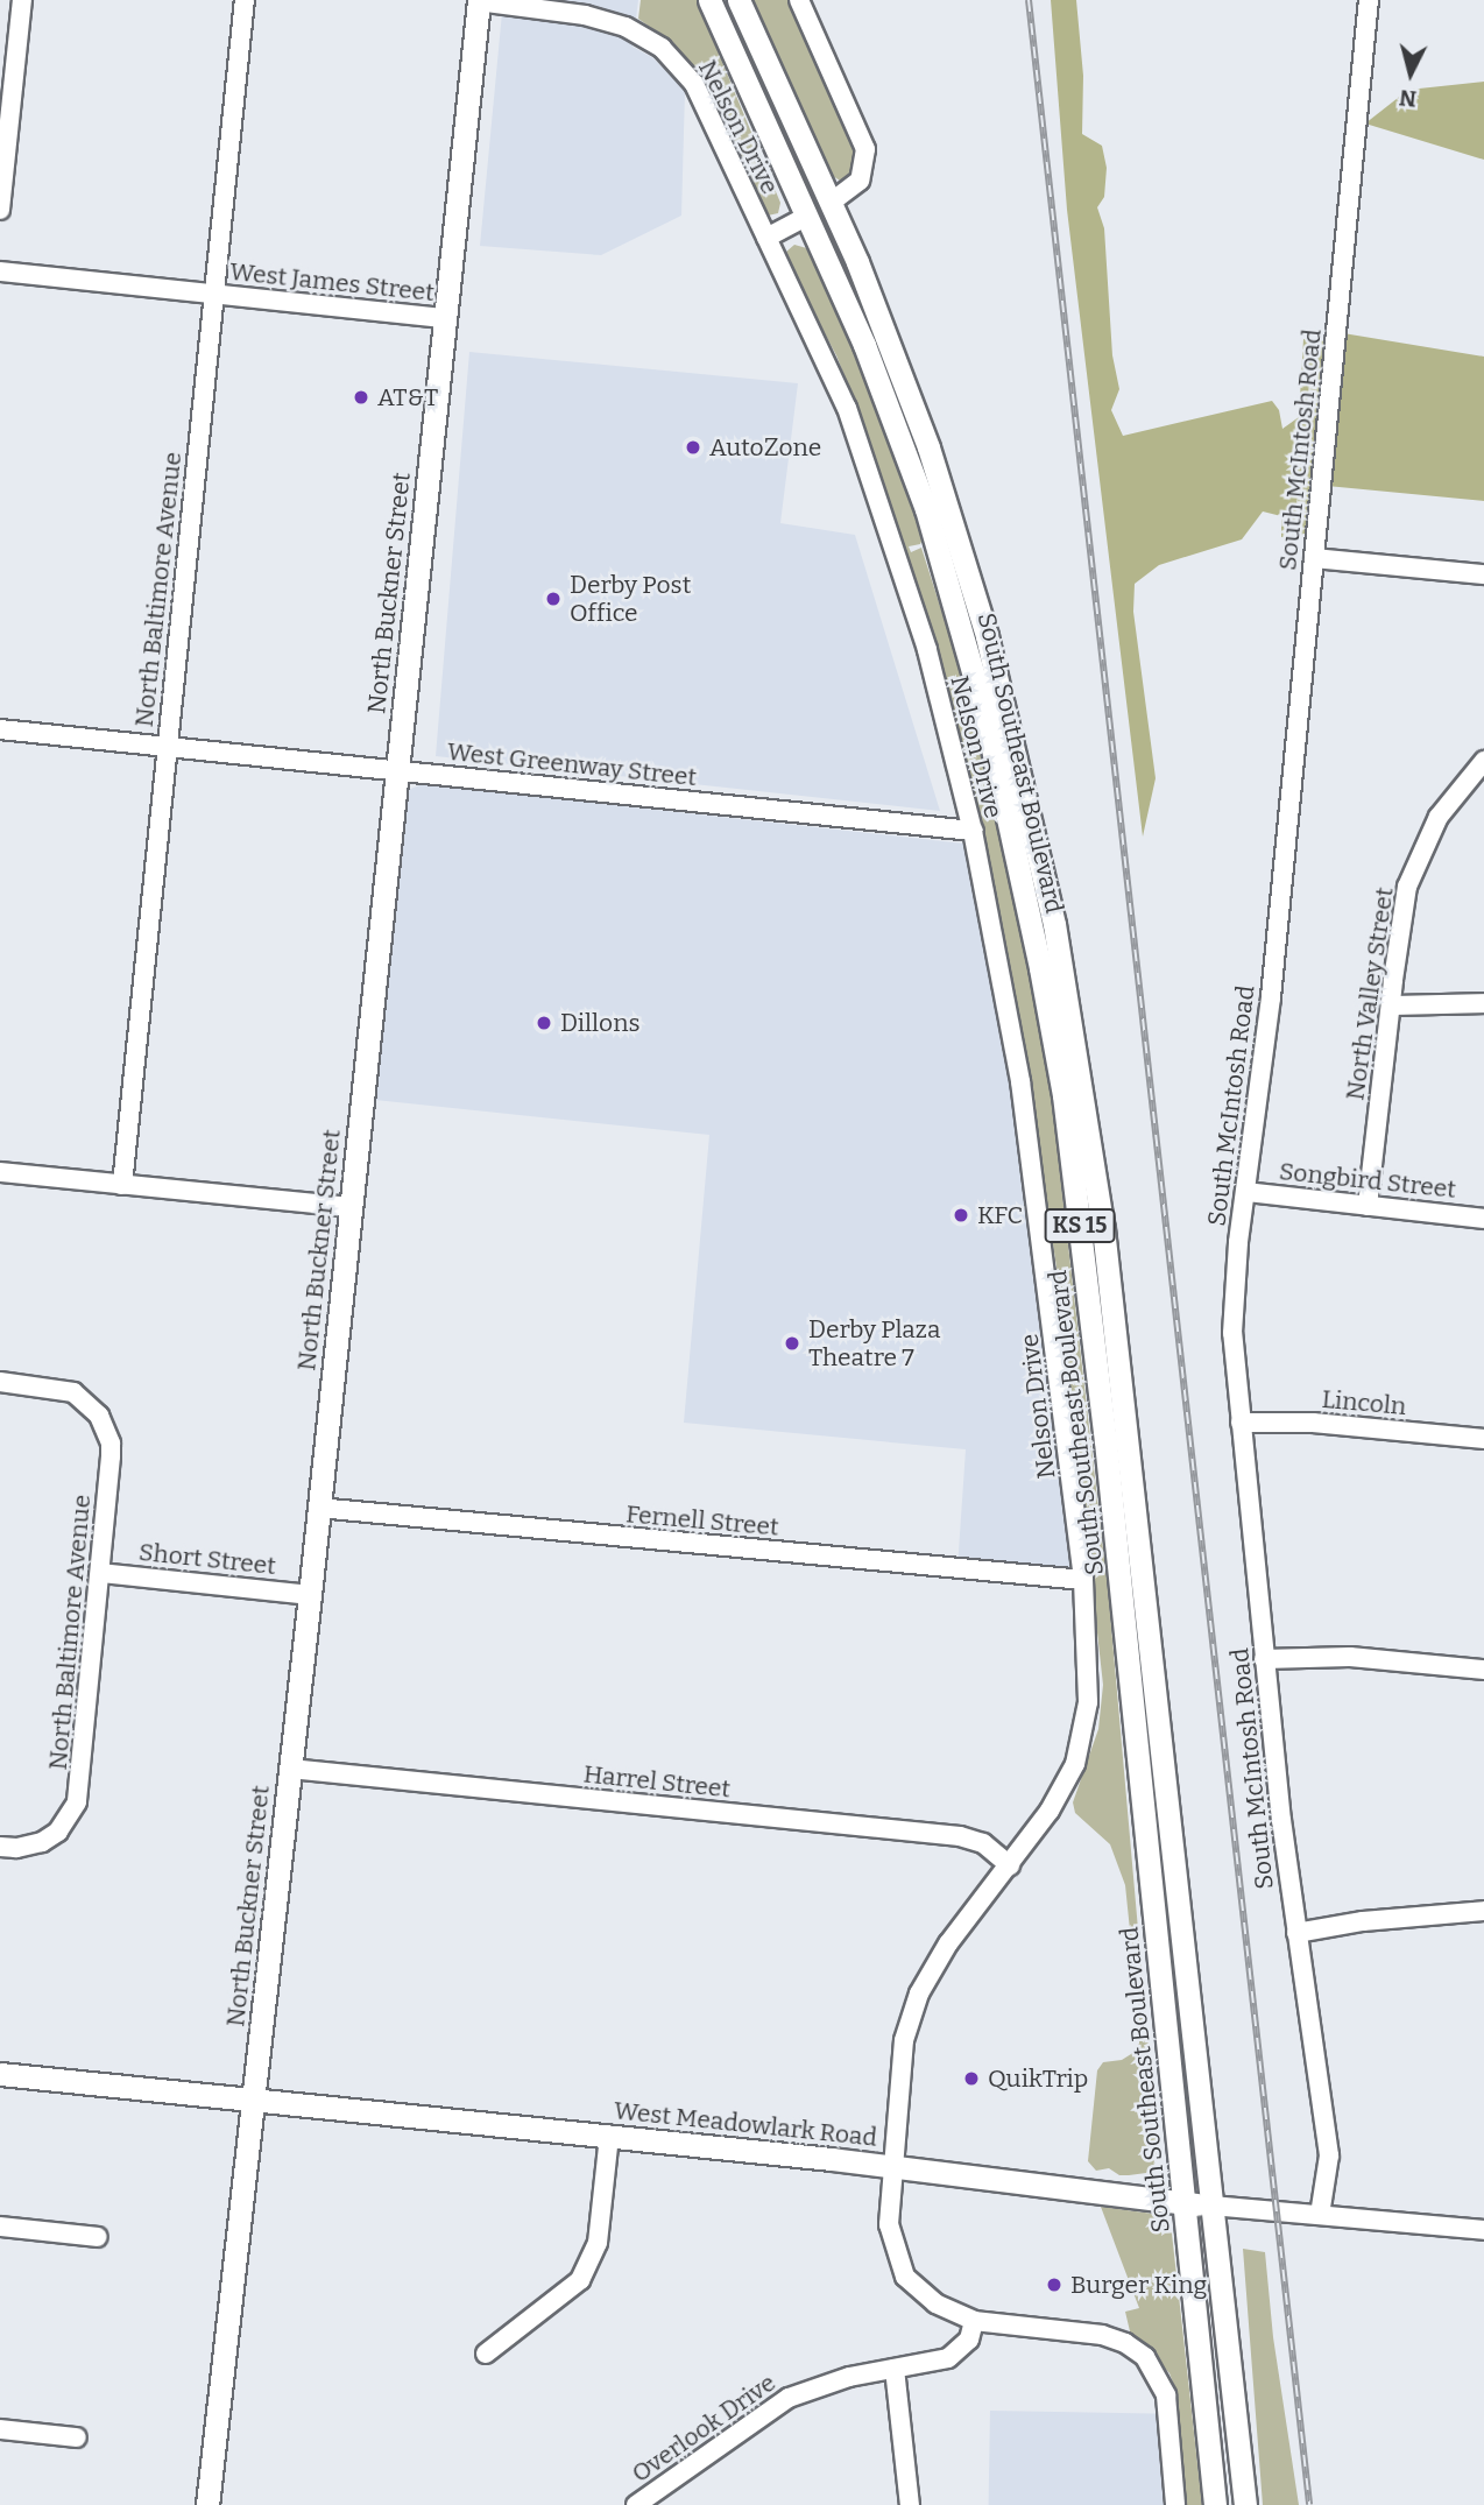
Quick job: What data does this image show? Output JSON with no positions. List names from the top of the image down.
{
  "streets": {
    "main road": [
      "North Buckner Street",
      "South Southeast Boulevard",
      "KS 15",
      "West Meadowlark Road"
    ],
    "street": [
      "Nelson Drive",
      "West James Street",
      "South McIntosh Road",
      "North Baltimore Avenue",
      "West Greenway Street",
      "North Valley Street",
      "Songbird Street",
      "Lincoln",
      "Fernell Street",
      "Short Street",
      "Harrel Street",
      "Overlook Drive"
    ]
  },
  "crossings": [
    ["Nelson Drive", "North Buckner Street"],
    ["Nelson Drive", "West Greenway Street"],
    ["Nelson Drive", "Fernell Street"],
    ["Nelson Drive", "Harrel Street"],
    ["Nelson Drive", "West Meadowlark Road"],
    ["Nelson Drive", "Overlook Drive"],
    ["West James Street", "North Baltimore Avenue"],
    ["West James Street", "North Buckner Street"],
    ["South McIntosh Road", "Songbird Street"],
    ["South McIntosh Road", "Lincoln"],
    ["South McIntosh Road", "West Meadowlark Road"],
    ["North Baltimore Avenue", "West Greenway Street"],
    ["North Baltimore Avenue", "Short Street"],
    ["North Buckner Street", "West Greenway Street"],
    ["North Buckner Street", "Fernell Street"],
    ["North Buckner Street", "Short Street"],
    ["North Buckner Street", "Harrel Street"],
    ["North Buckner Street", "West Meadowlark Road"],
    ["South Southeast Boulevard", "West Meadowlark Road"],
    ["North Valley Street", "Songbird Street"]
  ],
  "places": [
    "AT&T",
    "AutoZone",
    "Derby Post Office",
    "Dillons",
    "KFC",
    "Derby Plaza Theatre 7",
    "QuikTrip",
    "Burger King"
  ],
  "north": "bottom"
}
